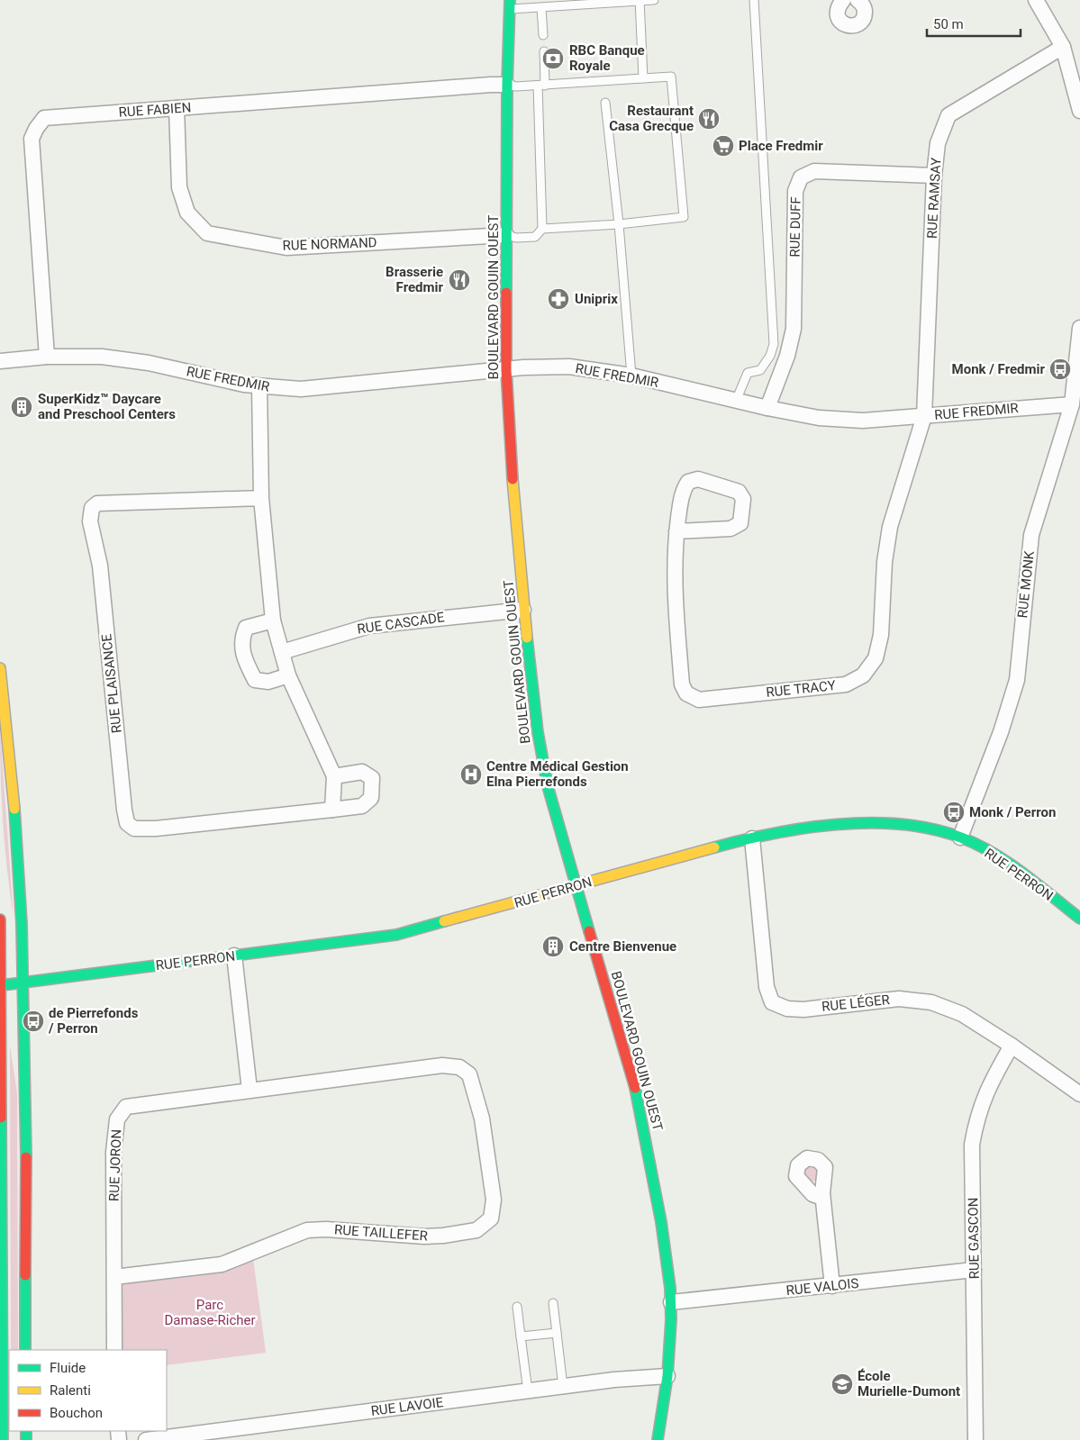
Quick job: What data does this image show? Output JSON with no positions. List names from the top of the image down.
{
  "streets": {
    "street": [
      "RUE FABIEN",
      "RUE RAMSAY",
      "RUE DUFF",
      "RUE NORMAND",
      "BOULEVARD GOUIN OUEST",
      "RUE FREDMIR",
      "RUE MONK",
      "RUE CASCADE",
      "RUE PLAISANCE",
      "RUE TRACY",
      "RUE PERRON",
      "RUE LÉGER",
      "RUE JORON",
      "RUE TAILLEFER",
      "RUE GASCON",
      "RUE VALOIS",
      "RUE LAVOIE"
    ]
  },
  "crossings": [
    ["RUE FABIEN", "RUE NORMAND"],
    ["RUE FABIEN", "BOULEVARD GOUIN OUEST"],
    ["RUE FABIEN", "RUE FREDMIR"],
    ["RUE RAMSAY", "RUE DUFF"],
    ["RUE RAMSAY", "RUE FREDMIR"],
    ["RUE RAMSAY", "RUE TRACY"],
    ["RUE DUFF", "RUE FREDMIR"],
    ["RUE NORMAND", "BOULEVARD GOUIN OUEST"],
    ["BOULEVARD GOUIN OUEST", "RUE FREDMIR"],
    ["BOULEVARD GOUIN OUEST", "RUE CASCADE"],
    ["BOULEVARD GOUIN OUEST", "RUE PERRON"],
    ["BOULEVARD GOUIN OUEST", "RUE VALOIS"],
    ["BOULEVARD GOUIN OUEST", "RUE LAVOIE"],
    ["RUE FREDMIR", "RUE MONK"],
    ["RUE FREDMIR", "RUE TRACY"],
    ["RUE MONK", "RUE PERRON"],
    ["RUE PERRON", "RUE LÉGER"],
    ["RUE LÉGER", "RUE GASCON"],
    ["RUE JORON", "RUE TAILLEFER"],
    ["RUE GASCON", "RUE VALOIS"]
  ],
  "parks": ["Parc Damase-Richer"],
  "places": {
    "bank": ["RBC Banque Royale"],
    "restaurant": ["Restaurant Casa Grecque", "Brasserie Fredmir"],
    "supermarket": ["Place Fredmir"],
    "pharmacy": ["Uniprix"],
    "bus stop": ["Monk / Fredmir", "Monk / Perron", "de Pierrefonds / Perron"],
    "building": ["SuperKidz™ Daycare and Preschool Centers", "Centre Bienvenue"],
    "hospital": ["Centre Médical Gestion Elna Pierrefonds"],
    "school or university": ["École Murielle-Dumont"]
  },
  "legend": ["Fluide", "Ralenti", "Bouchon"],
  "scale_bar": "50 m"
}
